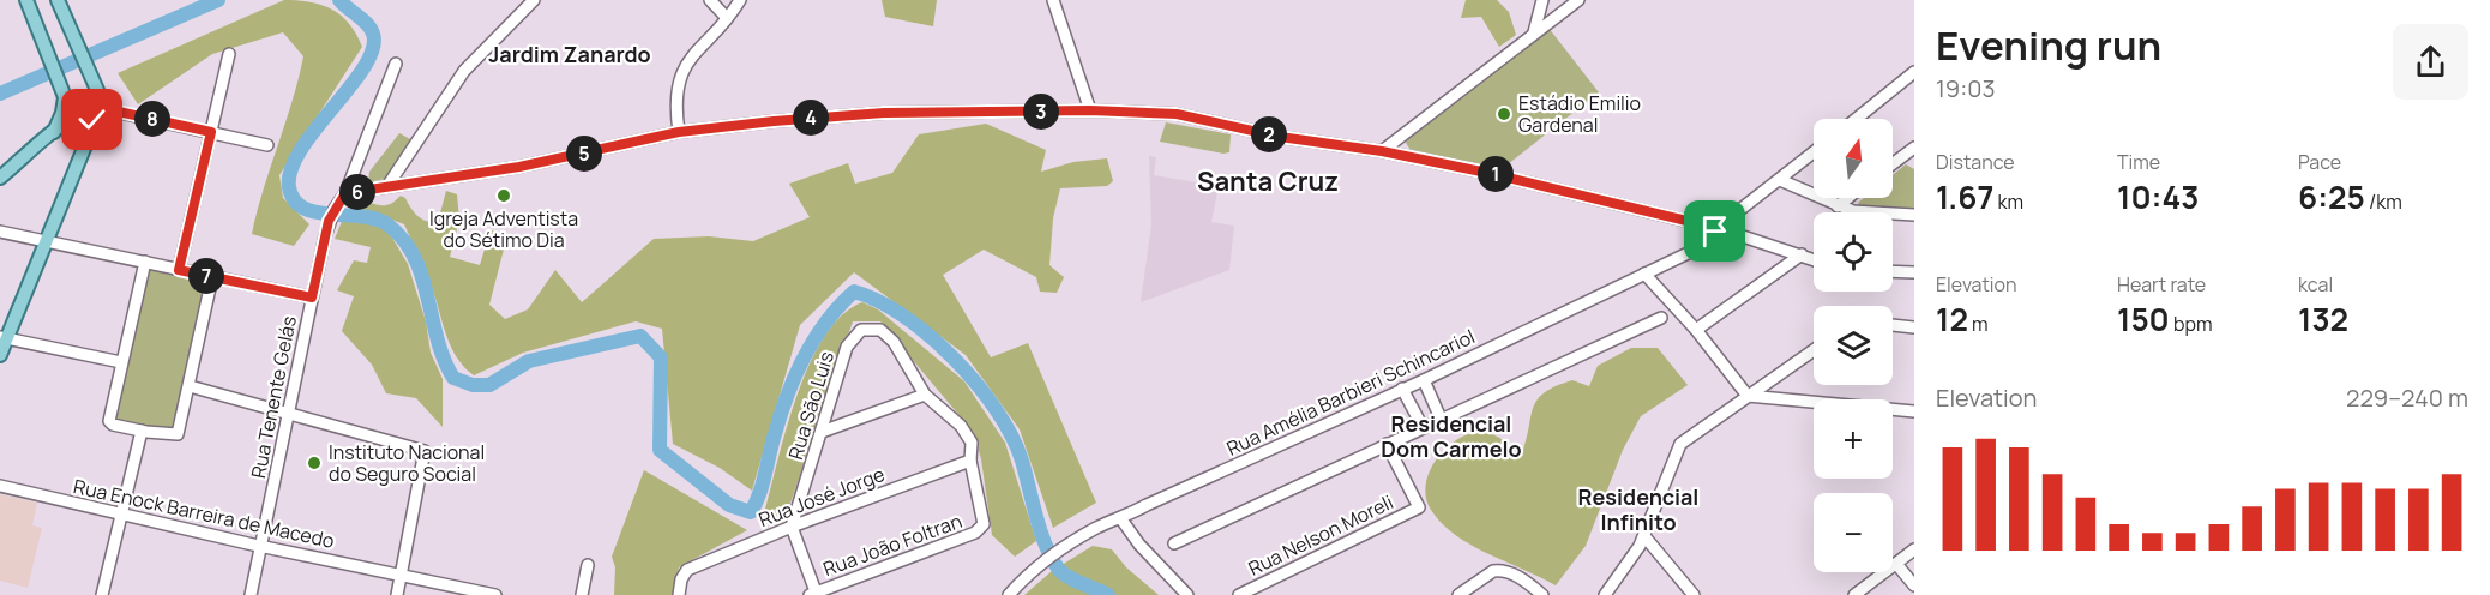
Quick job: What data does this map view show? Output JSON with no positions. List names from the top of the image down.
{
  "streets": {
    "street": [
      "Rua Amélia Barbieri Schincariol",
      "Rua Tenente Gelás",
      "Rua São Luis",
      "Rua José Jorge",
      "Rua Enock Barreira de Macedo",
      "Rua Nelson Moreli",
      "Rua João Foltran"
    ]
  },
  "crossings": [
    ["Rua Tenente Gelás", "Rua Enock Barreira de Macedo"],
    ["Rua São Luis", "Rua José Jorge"],
    ["Rua São Luis", "Rua João Foltran"]
  ],
  "districts": [
    "Jardim Zanardo",
    "Santa Cruz",
    "Residencial Dom Carmelo",
    "Residencial Infinito"
  ],
  "places": ["Estádio Emilio Gardenal", "Igreja Adventista do Sétimo Dia", "Instituto Nacional do Seguro Social"],
  "north": "top",
  "page": {
    "heading": ["Evening run", "19:03"],
    "pins": [
      "3",
      "4",
      "8",
      "2",
      "5",
      "1",
      "6",
      "7"
    ],
    "map_buttons": ["+", "−"],
    "stats": [
      ["Distance", "1.67 km"],
      ["Time", "10:43"],
      ["Pace", "6:25 /km"],
      ["Elevation", "12 m"],
      ["Heart rate", "150 bpm"],
      ["kcal", "132"]
    ],
    "chart": ["Elevation", "229–240 m"]
  }
}
